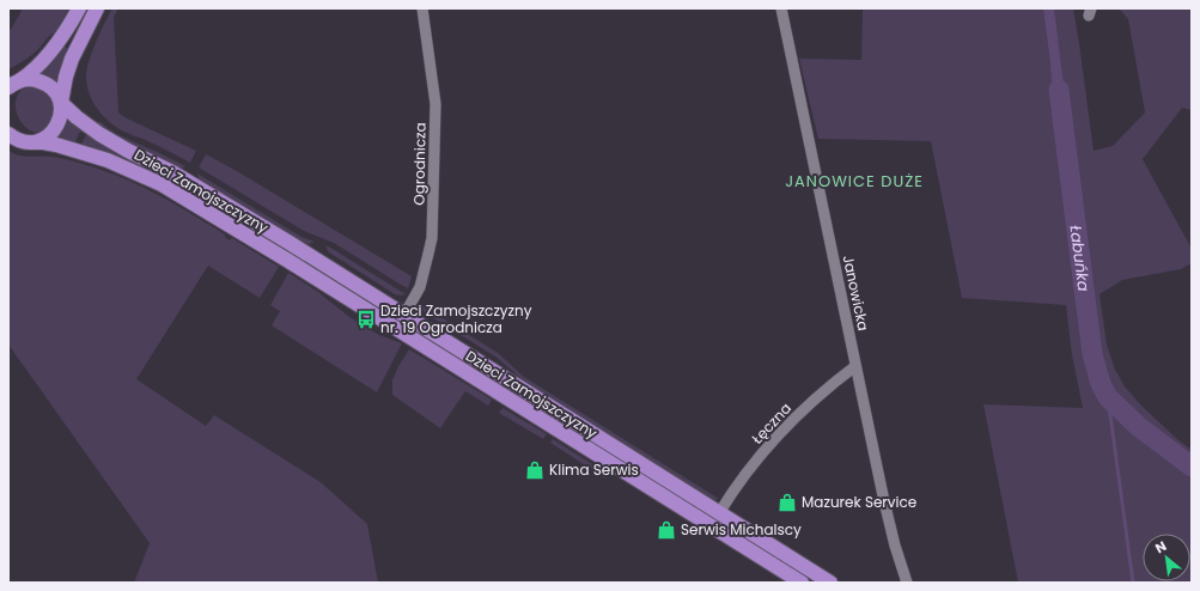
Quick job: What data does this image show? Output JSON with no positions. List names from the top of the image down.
{
  "streets": {
    "main road": ["Dzieci Zamojszczyzny"],
    "street": ["Ogrodnicza", "Janowicka", "Łęczna"]
  },
  "crossings": [
    ["Ogrodnicza", "Dzieci Zamojszczyzny"],
    ["Dzieci Zamojszczyzny", "Łęczna"],
    ["Janowicka", "Łęczna"]
  ],
  "districts": ["JANOWICE DUŻE"],
  "water": ["Łabuńka"],
  "places": {
    "bus stop": ["Dzieci Zamojszczyzny nr. 19 Ogrodnicza"],
    "shop": ["Klima Serwis", "Mazurek Service", "Serwis Michalscy"]
  },
  "north": "top left"
}
